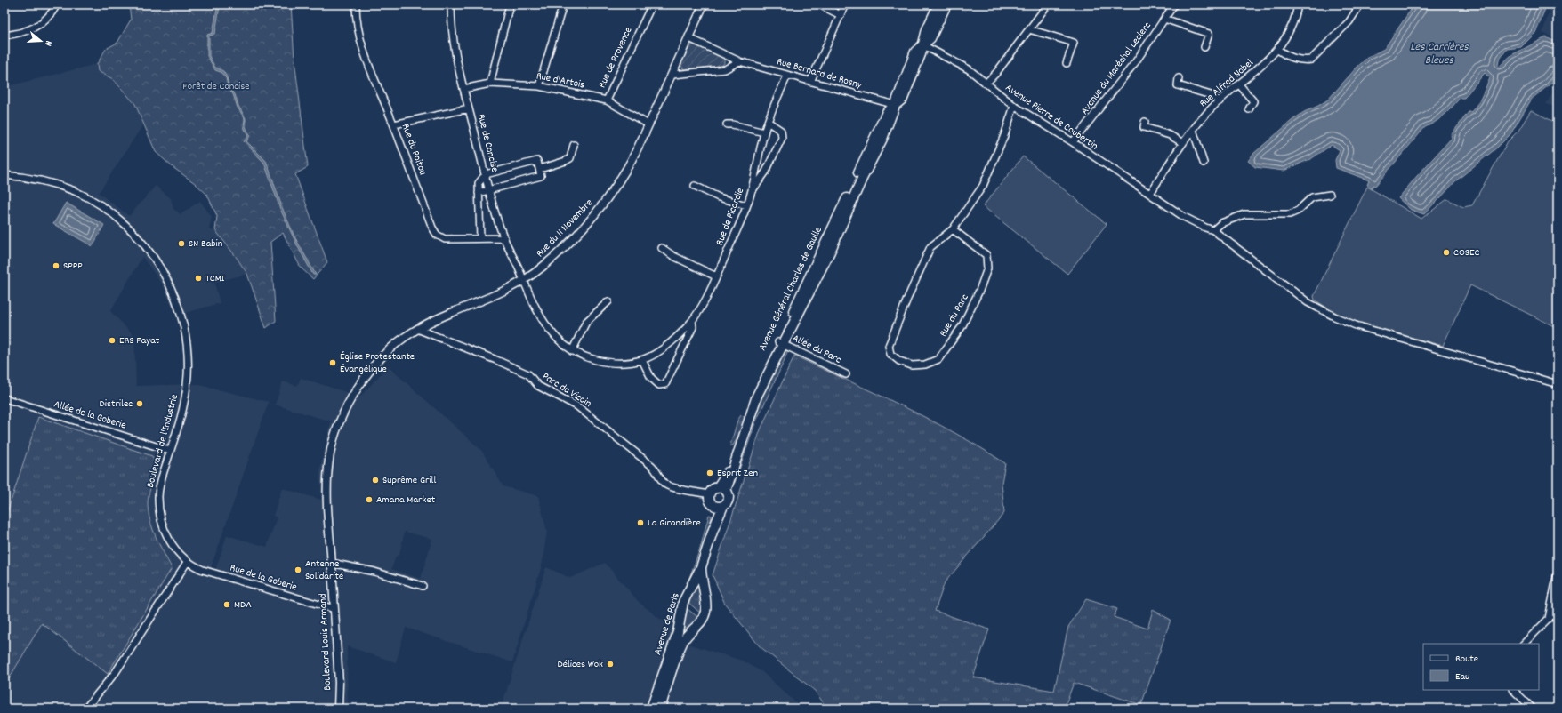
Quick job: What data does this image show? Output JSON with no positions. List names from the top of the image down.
{
  "streets": {
    "main road": ["Avenue Général Charles de Gaulle", "Avenue de Paris"],
    "street": [
      "Rue de Provence",
      "Avenue du Maréchal Leclerc",
      "Rue Bernard de Rosny",
      "Rue d'Artois",
      "Rue Alfred Nobel",
      "Avenue Pierre de Coubertin",
      "Rue de Concise",
      "Rue du Poitou",
      "Rue de Picardie",
      "Rue du 11 Novembre",
      "Rue du Parc",
      "Allée du Parc",
      "Parc du Vicoin",
      "Allée de la Goberie",
      "Boulevard de l'Industrie",
      "Rue de la Goberie",
      "Boulevard Louis Armand"
    ]
  },
  "crossings": [
    ["Rue de Provence", "Rue d'Artois"],
    ["Avenue du Maréchal Leclerc", "Avenue Pierre de Coubertin"],
    ["Rue Bernard de Rosny", "Rue de Picardie"],
    ["Rue Bernard de Rosny", "Rue du 11 Novembre"],
    ["Rue Bernard de Rosny", "Avenue Général Charles de Gaulle"],
    ["Rue d'Artois", "Rue de Concise"],
    ["Rue d'Artois", "Rue du 11 Novembre"],
    ["Rue Alfred Nobel", "Avenue Pierre de Coubertin"],
    ["Avenue Pierre de Coubertin", "Avenue Général Charles de Gaulle"],
    ["Avenue Pierre de Coubertin", "Rue du Parc"],
    ["Rue de Concise", "Rue du Poitou"],
    ["Rue de Concise", "Rue de Picardie"],
    ["Rue de Concise", "Rue du 11 Novembre"],
    ["Rue de Picardie", "Rue du 11 Novembre"],
    ["Rue du 11 Novembre", "Parc du Vicoin"],
    ["Rue du 11 Novembre", "Boulevard Louis Armand"],
    ["Avenue Général Charles de Gaulle", "Allée du Parc"],
    ["Avenue Général Charles de Gaulle", "Parc du Vicoin"],
    ["Avenue Général Charles de Gaulle", "Avenue de Paris"],
    ["Parc du Vicoin", "Avenue de Paris"],
    ["Parc du Vicoin", "Boulevard Louis Armand"],
    ["Allée de la Goberie", "Boulevard de l'Industrie"],
    ["Boulevard de l'Industrie", "Rue de la Goberie"],
    ["Rue de la Goberie", "Boulevard Louis Armand"]
  ],
  "water": ["Les Carrières Bleues"],
  "parks": ["Forêt de Concise"],
  "places": [
    "SN Babin",
    "COSEC",
    "SPPP",
    "TCMI",
    "ERS Fayat",
    "Église Protestante Évangélique",
    "Distrilec",
    "Esprit Zen",
    "Suprême Grill",
    "Amana Market",
    "La Girandière",
    "Antenne Solidarité",
    "MDA",
    "Délices Wok"
  ],
  "legend": ["Route", "Eau"],
  "north": "right"
}
